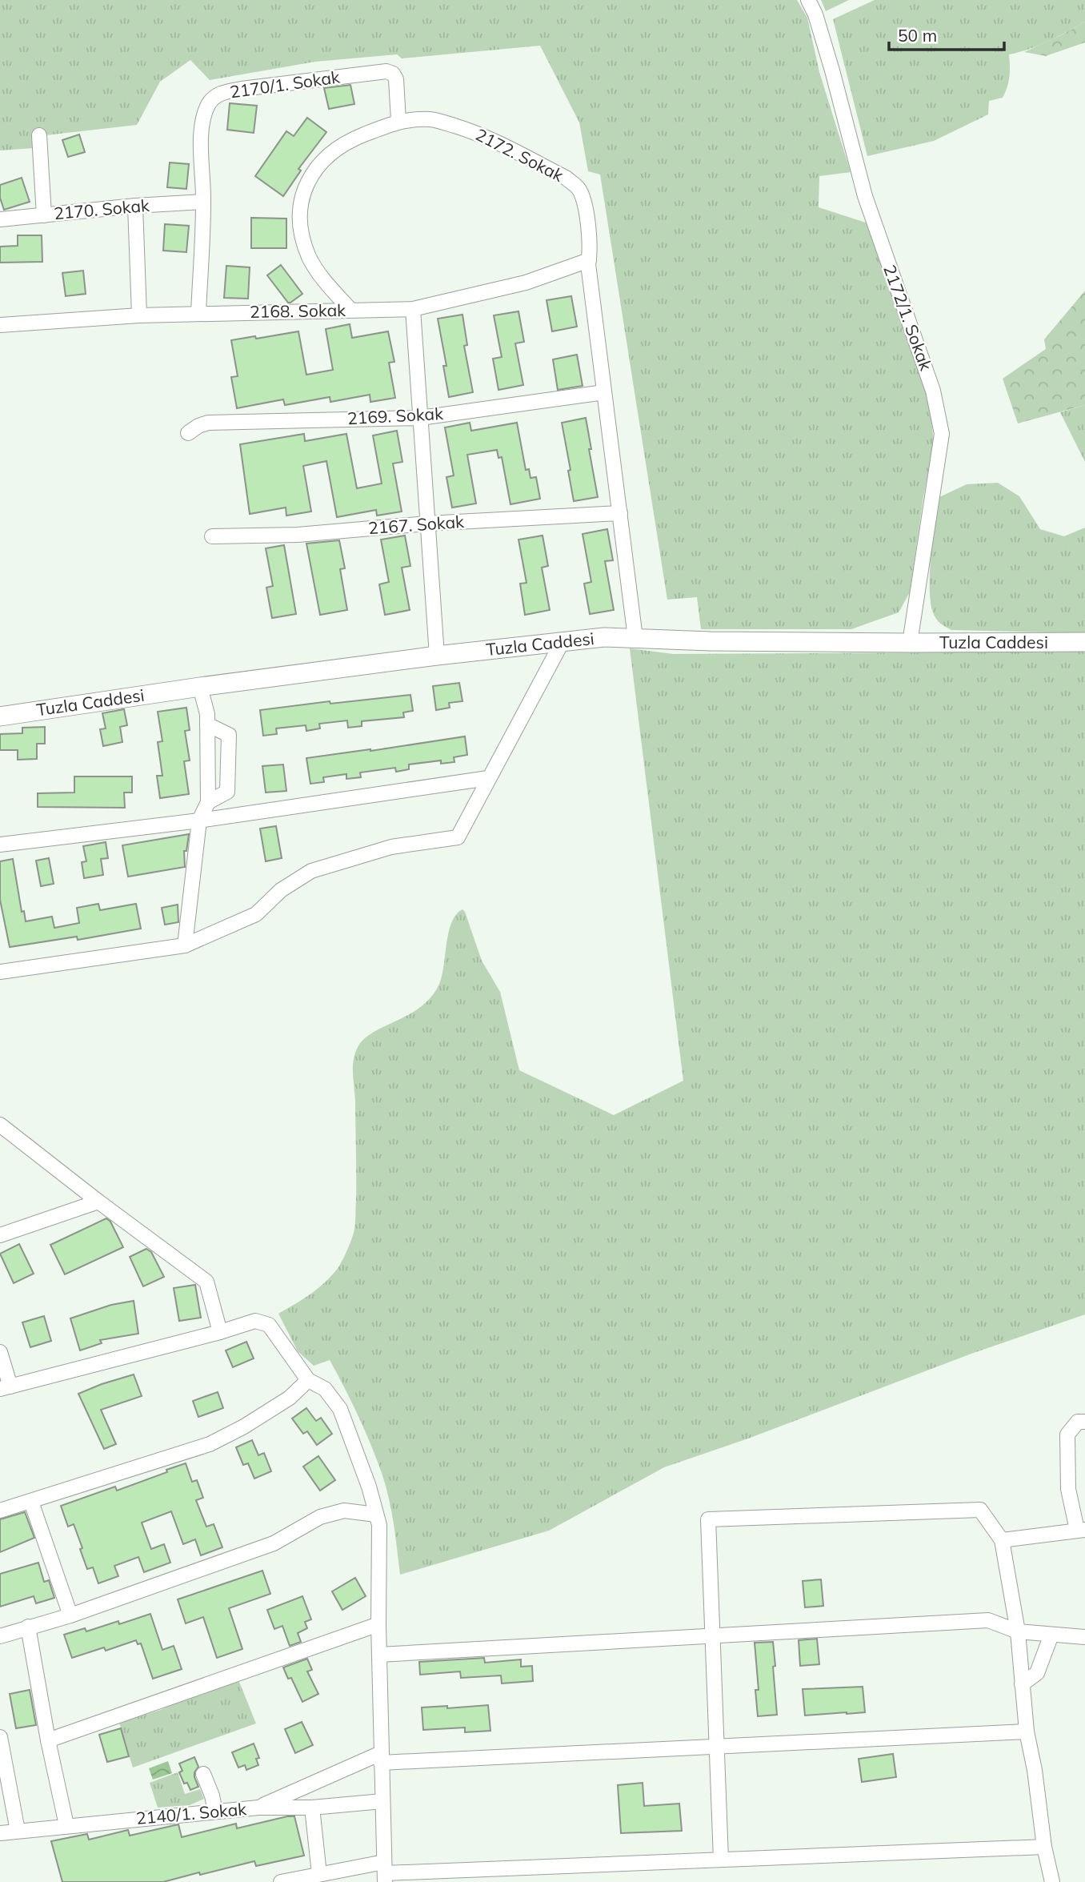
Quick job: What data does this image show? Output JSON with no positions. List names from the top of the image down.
{
  "streets": {
    "main road": ["Tuzla Caddesi"],
    "street": [
      "2170/1. Sokak",
      "2172. Sokak",
      "2170. Sokak",
      "2168. Sokak",
      "2172/1. Sokak",
      "2169. Sokak",
      "2167. Sokak",
      "2140/1. Sokak"
    ]
  },
  "crossings": [
    ["2170/1. Sokak", "2172. Sokak"],
    ["2170/1. Sokak", "2170. Sokak"],
    ["2170/1. Sokak", "2168. Sokak"],
    ["2172. Sokak", "2168. Sokak"],
    ["2172. Sokak", "2169. Sokak"],
    ["2172. Sokak", "2167. Sokak"],
    ["2172. Sokak", "Tuzla Caddesi"],
    ["2172/1. Sokak", "Tuzla Caddesi"]
  ],
  "scale_bar": "50 m"
}
